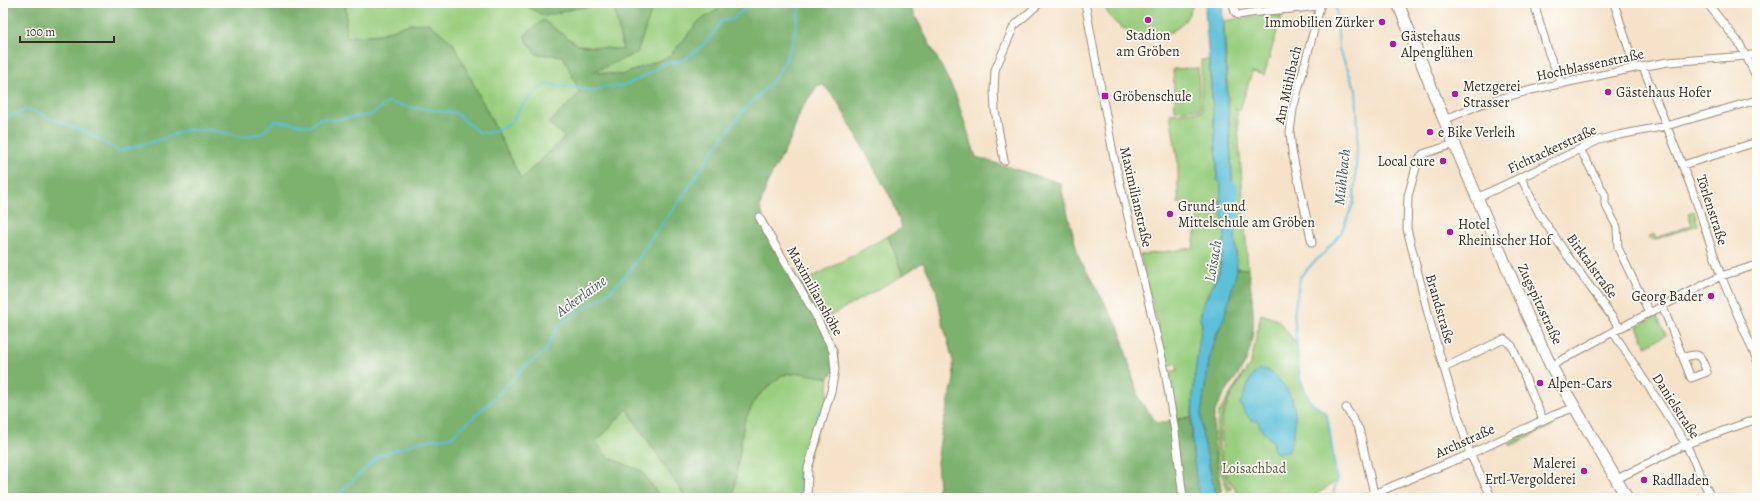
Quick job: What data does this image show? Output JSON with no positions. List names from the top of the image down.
{
  "streets": {
    "main road": ["Zugspitzstraße"],
    "street": [
      "Hochblassenstraße",
      "Am Mühlbach",
      "Fichtackerstraße",
      "Maximilianstraße",
      "Törlenstraße",
      "Birktalstraße",
      "Maximilianshöhe",
      "Brandstraße",
      "Danielstraße",
      "Archstraße"
    ]
  },
  "crossings": [
    ["Hochblassenstraße", "Törlenstraße"],
    ["Hochblassenstraße", "Zugspitzstraße"],
    ["Fichtackerstraße", "Törlenstraße"],
    ["Fichtackerstraße", "Birktalstraße"],
    ["Fichtackerstraße", "Zugspitzstraße"],
    ["Zugspitzstraße", "Brandstraße"],
    ["Zugspitzstraße", "Archstraße"],
    ["Brandstraße", "Archstraße"]
  ],
  "water": ["Mühlbach", "Loisach", "Ackerlaine"],
  "parks": ["Loisachbad"],
  "places": {
    "other": [
      "Stadion am Gröben",
      "Immobilien Zürker",
      "Gästehaus Alpenglühen",
      "Gästehaus Hofer",
      "Metzgerei Strasser",
      "e Bike Verleih",
      "Local cure",
      "Grund- und Mittelschule am Gröben",
      "Hotel Rheinischer Hof",
      "Georg Bader",
      "Alpen-Cars",
      "Malerei Ertl-Vergolderei",
      "Radlladen"
    ],
    "transit": ["Gröbenschule"]
  },
  "scale_bar": "100 m"
}
